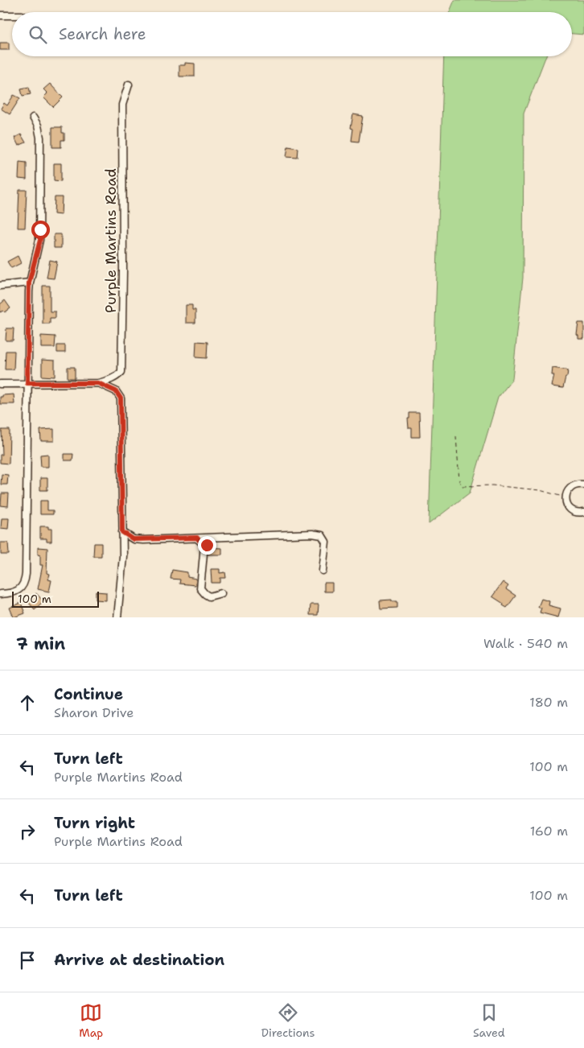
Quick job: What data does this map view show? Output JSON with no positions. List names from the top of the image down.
{
  "streets": {
    "street": ["Purple Martins Road"]
  },
  "scale_bar": "100 m",
  "page": {
    "search": "Search here",
    "scale": "100 m",
    "heading": ["7 min", "Walk · 540 m"],
    "list": [
      ["Continue", "Sharon Drive", "180 m"],
      ["Turn left", "Purple Martins Road", "100 m"],
      ["Turn right", "Purple Martins Road", "160 m"],
      ["Turn left", "100 m"],
      "Arrive at destination"
    ],
    "nav": ["Map", "Directions", "Saved"]
  }
}
